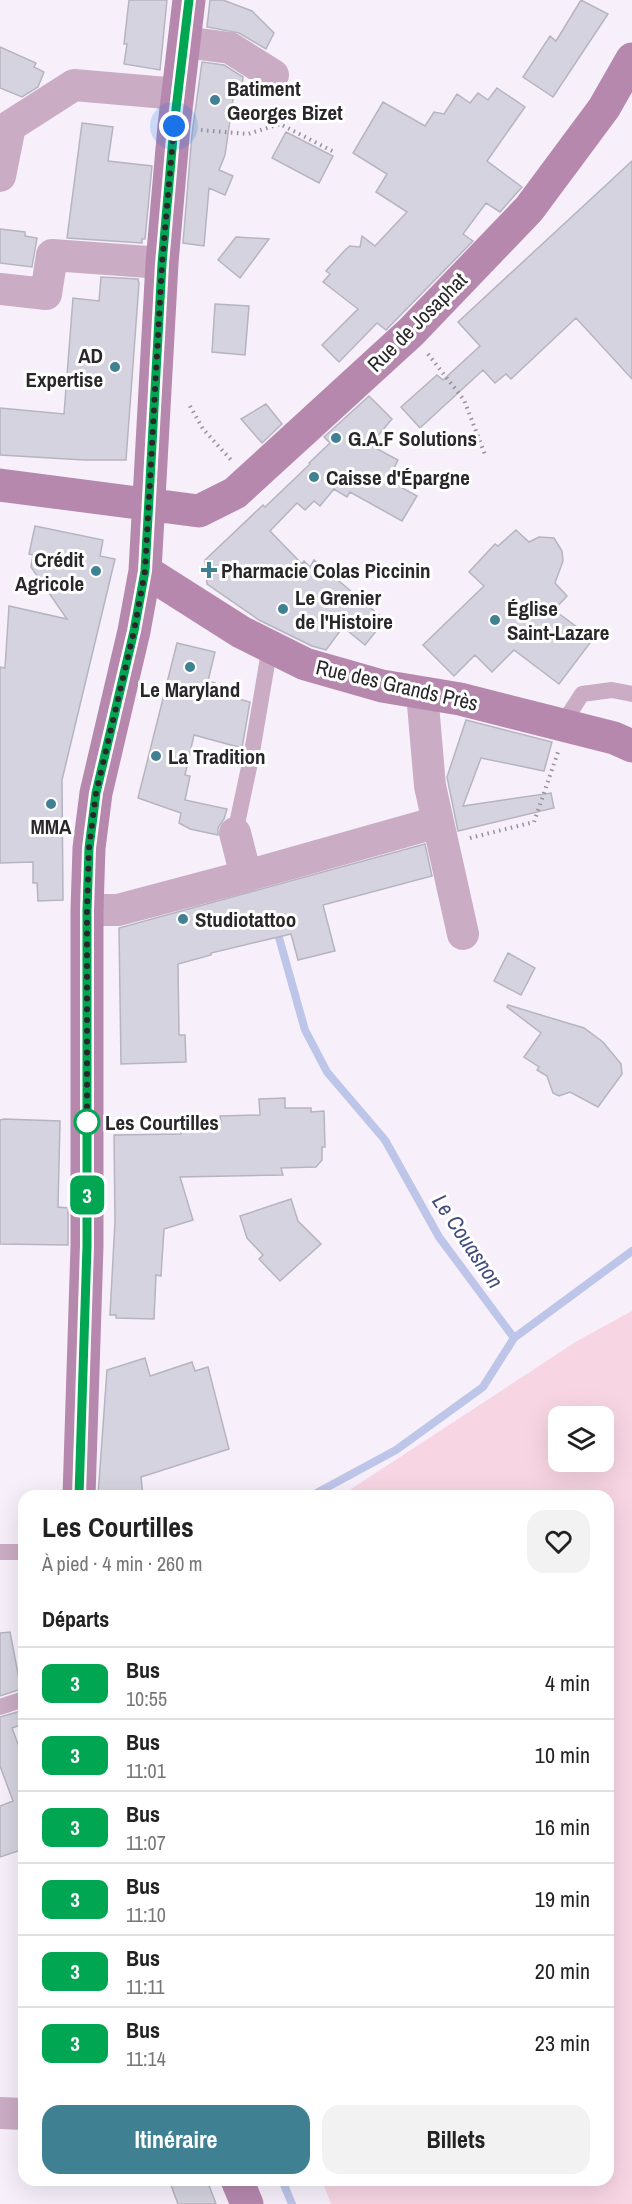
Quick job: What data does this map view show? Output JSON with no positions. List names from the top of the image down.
{
  "streets": {
    "main road": ["Rue de Josaphat", "Rue des Grands Près"]
  },
  "water": ["Le Couasnon"],
  "places": {
    "other": [
      "Batiment Georges Bizet",
      "AD Expertise",
      "G.A.F Solutions",
      "Caisse d'Épargne",
      "Crédit Agricole",
      "Le Grenier de l'Histoire",
      "Église Saint-Lazare",
      "Le Maryland",
      "La Tradition",
      "MMA",
      "Studiotattoo",
      "Les Courtilles"
    ],
    "health": ["Pharmacie Colas Piccinin"]
  },
  "lines": ["bus line 3"],
  "page": {
    "on_map": "3",
    "heading": [
      ["Les Courtilles", "À pied · 4 min · 260 m"],
      "Départs"
    ],
    "list": [
      {
        "mark": "3",
        "name": "Bus",
        "note": "10:55",
        "value": "4 min"
      },
      {
        "mark": "3",
        "name": "Bus",
        "note": "11:01",
        "value": "10 min"
      },
      {
        "mark": "3",
        "name": "Bus",
        "note": "11:07",
        "value": "16 min"
      },
      {
        "mark": "3",
        "name": "Bus",
        "note": "11:10",
        "value": "19 min"
      },
      {
        "mark": "3",
        "name": "Bus",
        "note": "11:11",
        "value": "20 min"
      },
      {
        "mark": "3",
        "name": "Bus",
        "note": "11:14",
        "value": "23 min"
      }
    ],
    "buttons": ["Itinéraire", "Billets"]
  }
}
